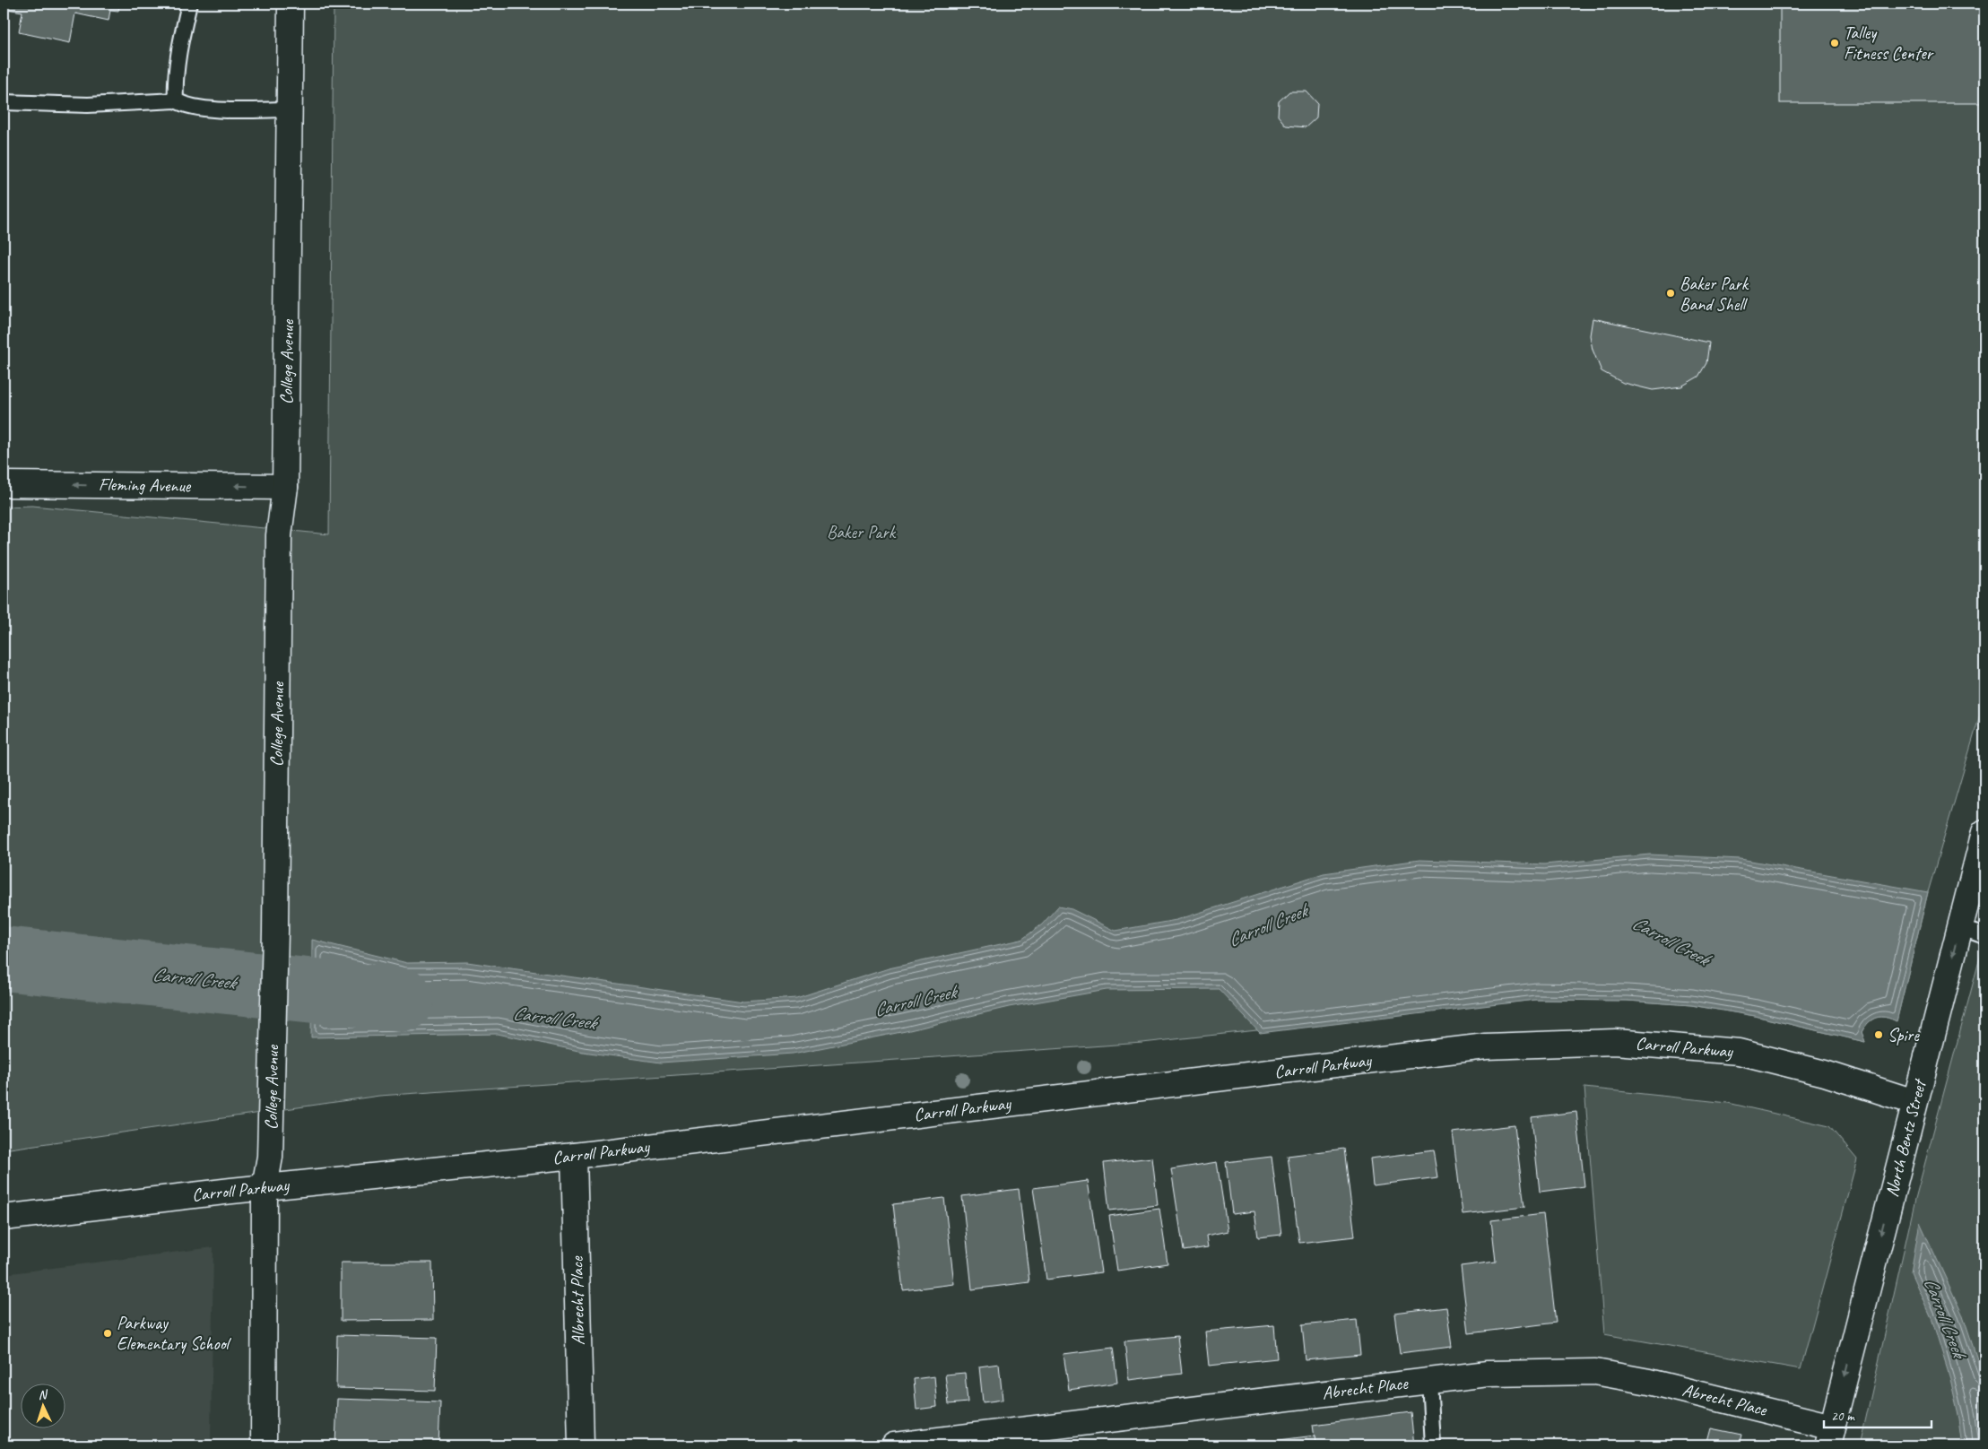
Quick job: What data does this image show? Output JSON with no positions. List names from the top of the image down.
{
  "streets": {
    "street": [
      "College Avenue",
      "Fleming Avenue",
      "Carroll Parkway",
      "North Bentz Street",
      "Albrecht Place",
      "Abrecht Place"
    ]
  },
  "crossings": [
    ["College Avenue", "Fleming Avenue"],
    ["College Avenue", "Carroll Parkway"],
    ["Carroll Parkway", "North Bentz Street"],
    ["Carroll Parkway", "Albrecht Place"],
    ["North Bentz Street", "Abrecht Place"]
  ],
  "one_way": ["Fleming Avenue", "North Bentz Street"],
  "water": ["Carroll Creek"],
  "parks": ["Baker Park"],
  "places": [
    "Talley Fitness Center",
    "Baker Park Band Shell",
    "Spire",
    "Parkway Elementary School"
  ],
  "scale_bar": "20 m",
  "north": "top"
}
